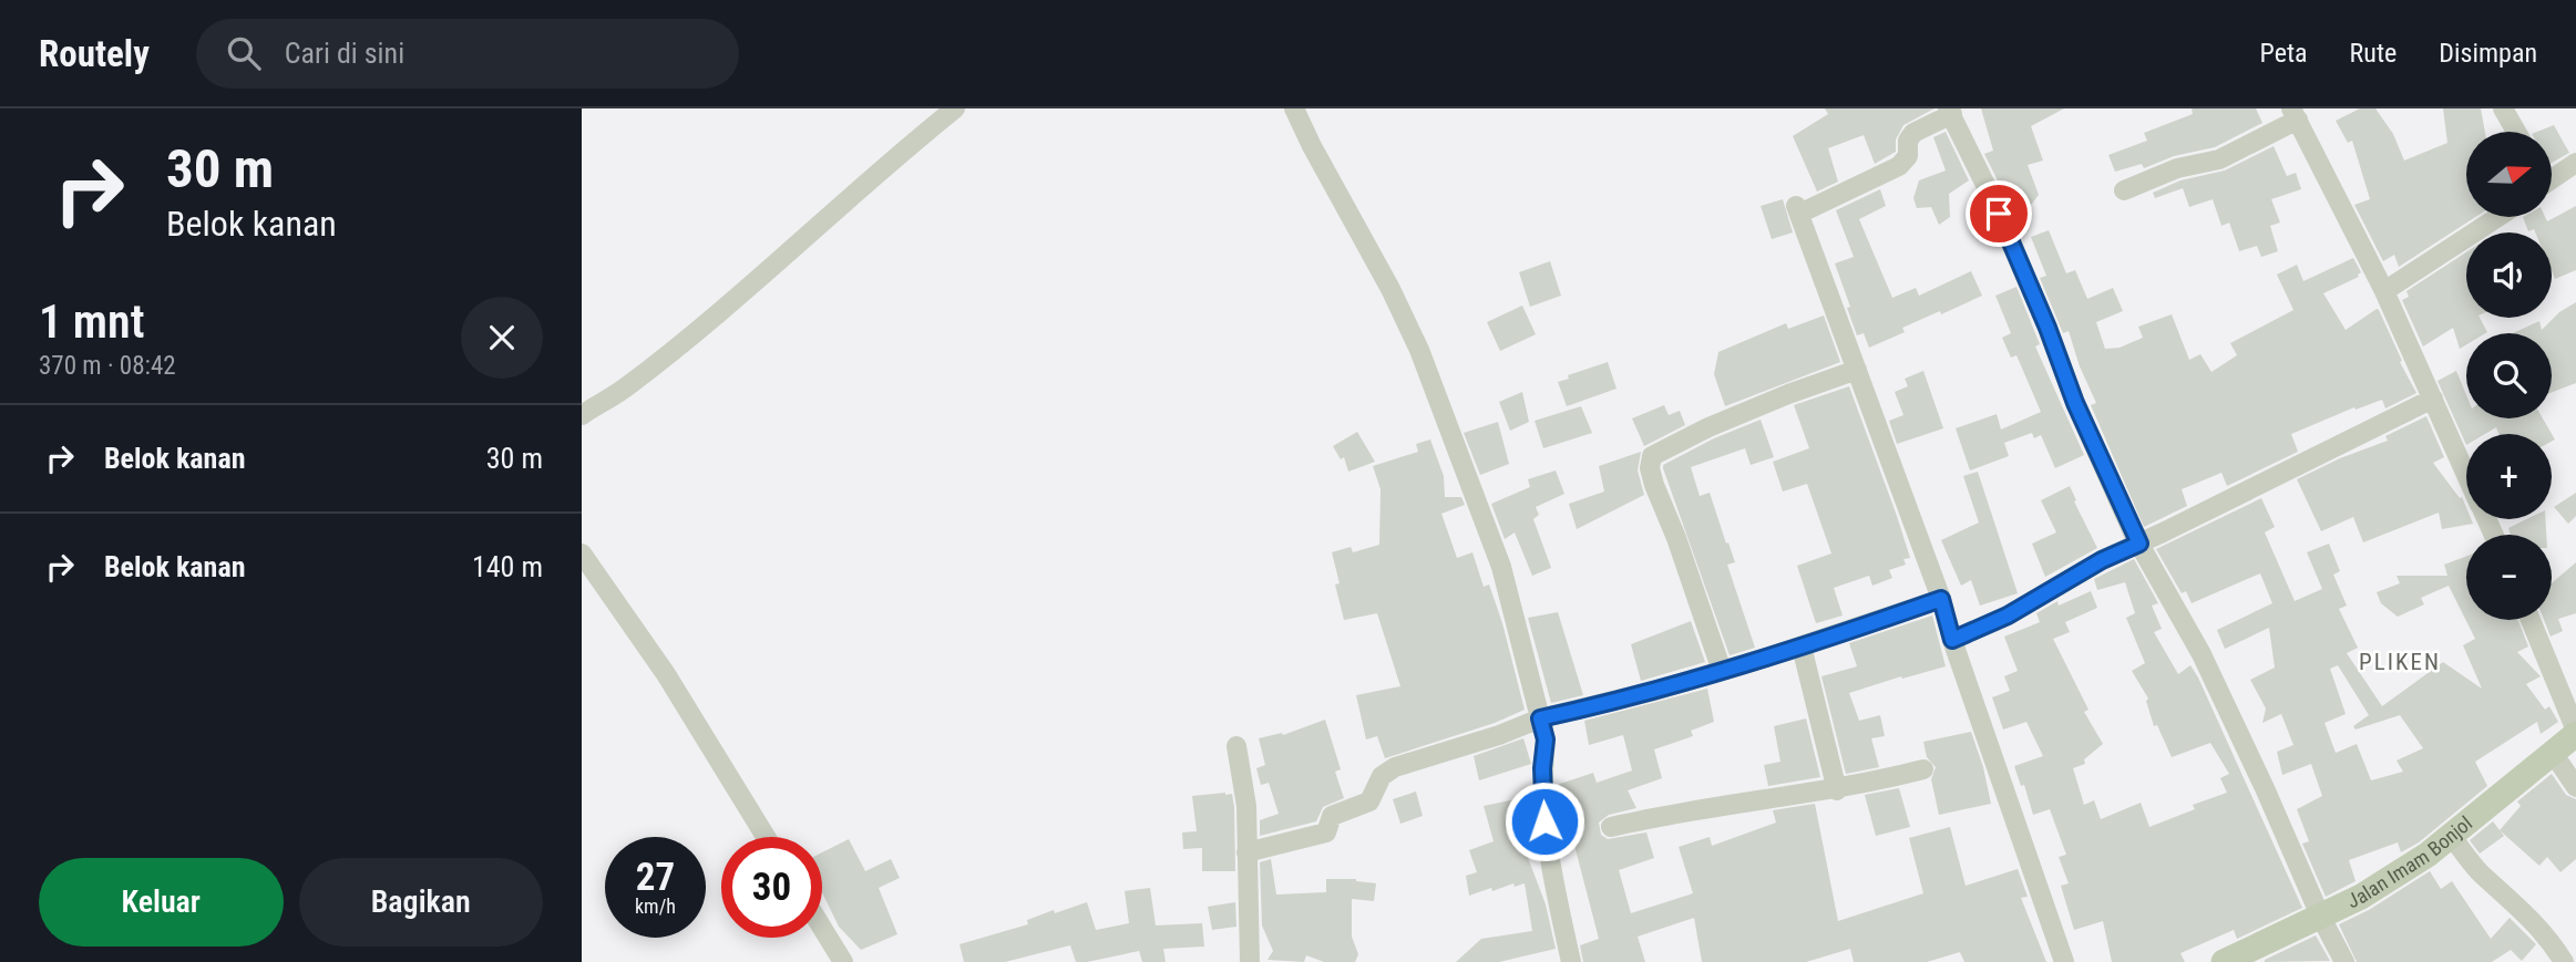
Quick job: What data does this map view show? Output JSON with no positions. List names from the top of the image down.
{
  "streets": {
    "main road": ["Jalan Imam Bonjol"]
  },
  "districts": ["PLIKEN"],
  "north": "right",
  "page": {
    "header": "Routely",
    "search": "Cari di sini",
    "nav": ["Peta", "Rute", "Disimpan"],
    "turn": ["30 m", "Belok kanan"],
    "map_buttons": ["+", "−"],
    "heading": ["1 mnt", "370 m · 08:42"],
    "list": [
      {
        "name": "Belok kanan",
        "value": "30 m"
      },
      {
        "name": "Belok kanan",
        "value": "140 m"
      }
    ],
    "speed": "27 km/h",
    "limit": "30",
    "buttons": ["Keluar", "Bagikan"]
  }
}
